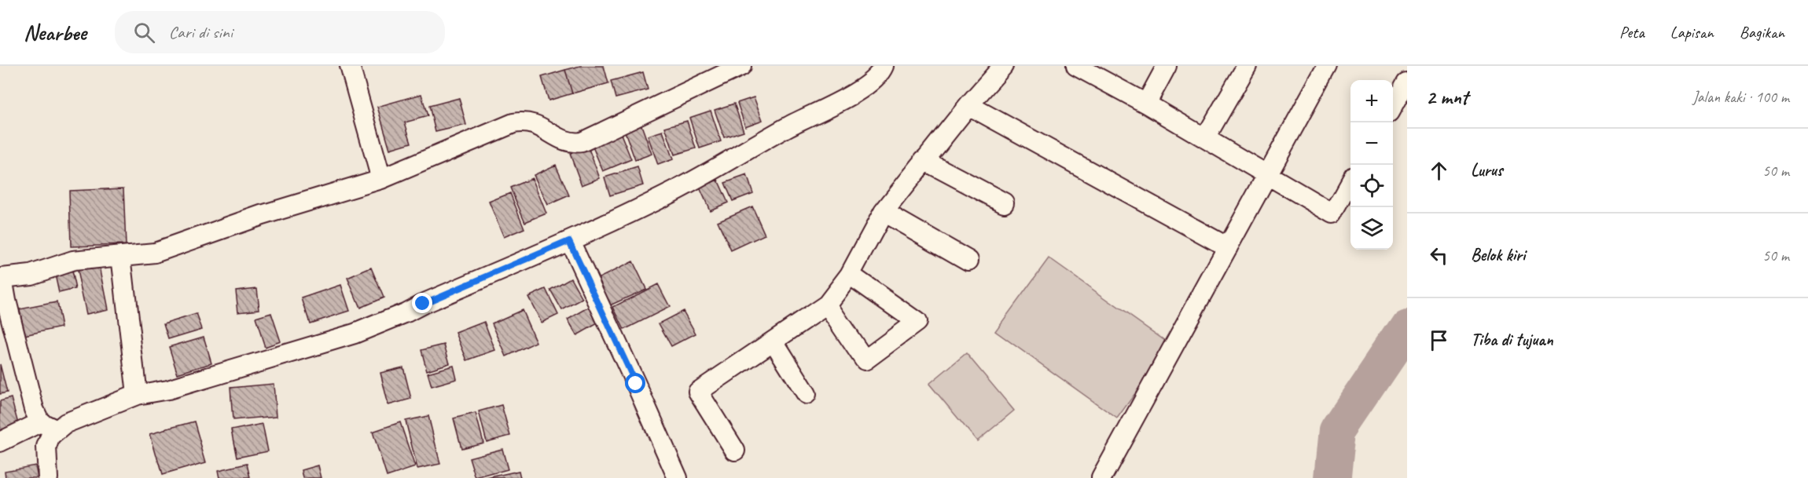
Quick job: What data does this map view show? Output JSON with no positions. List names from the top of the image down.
{
  "page": {
    "header": "Nearbee",
    "search": "Cari di sini",
    "nav": ["Peta", "Lapisan", "Bagikan"],
    "heading": ["2 mnt", "Jalan kaki · 100 m"],
    "map_buttons": ["+", "−"],
    "list": [
      ["Lurus", "50 m"],
      ["Belok kiri", "50 m"],
      "Tiba di tujuan"
    ]
  }
}
